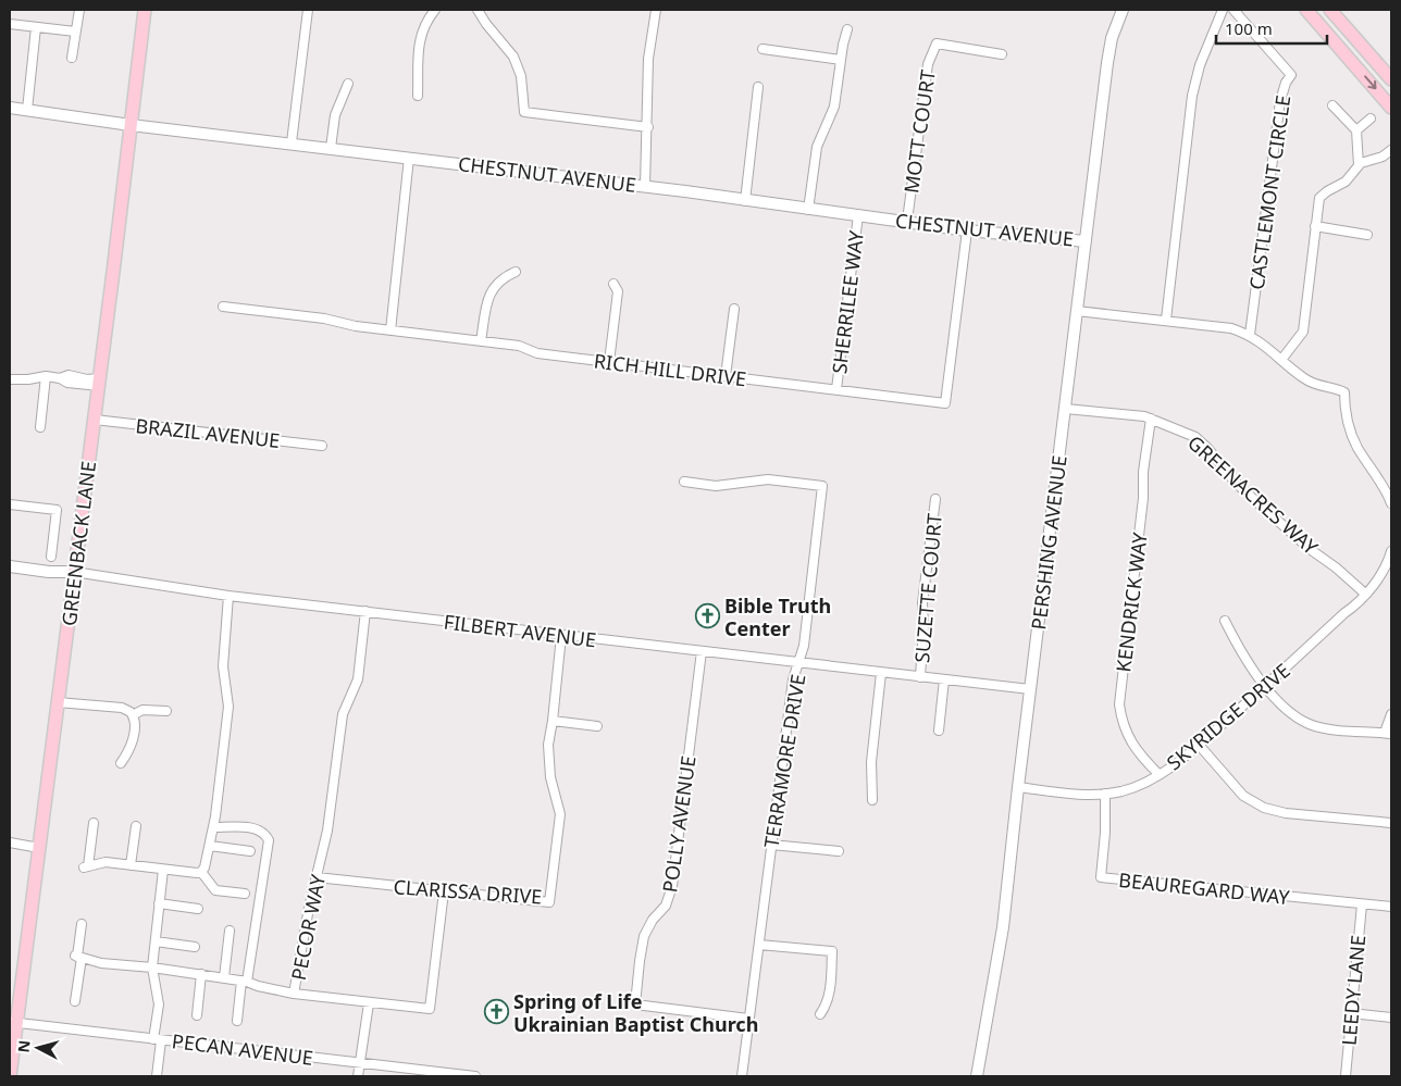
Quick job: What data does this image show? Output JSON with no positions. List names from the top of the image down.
{
  "streets": {
    "main road": ["GREENBACK LANE"],
    "street": [
      "MOTT COURT",
      "CHESTNUT AVENUE",
      "CASTLEMONT CIRCLE",
      "SHERRILEE WAY",
      "RICH HILL DRIVE",
      "BRAZIL AVENUE",
      "GREENACRES WAY",
      "PERSHING AVENUE",
      "SUZETTE COURT",
      "KENDRICK WAY",
      "FILBERT AVENUE",
      "SKYRIDGE DRIVE",
      "TERRAMORE DRIVE",
      "POLLY AVENUE",
      "BEAUREGARD WAY",
      "CLARISSA DRIVE",
      "PECOR WAY",
      "LEEDY LANE",
      "PECAN AVENUE"
    ]
  },
  "crossings": [
    ["MOTT COURT", "CHESTNUT AVENUE"],
    ["CHESTNUT AVENUE", "SHERRILEE WAY"],
    ["CHESTNUT AVENUE", "RICH HILL DRIVE"],
    ["CHESTNUT AVENUE", "PERSHING AVENUE"],
    ["CHESTNUT AVENUE", "GREENBACK LANE"],
    ["SHERRILEE WAY", "RICH HILL DRIVE"],
    ["BRAZIL AVENUE", "GREENBACK LANE"],
    ["GREENACRES WAY", "PERSHING AVENUE"],
    ["GREENACRES WAY", "KENDRICK WAY"],
    ["GREENACRES WAY", "SKYRIDGE DRIVE"],
    ["PERSHING AVENUE", "FILBERT AVENUE"],
    ["PERSHING AVENUE", "SKYRIDGE DRIVE"],
    ["GREENBACK LANE", "FILBERT AVENUE"],
    ["GREENBACK LANE", "PECAN AVENUE"],
    ["SUZETTE COURT", "FILBERT AVENUE"],
    ["KENDRICK WAY", "SKYRIDGE DRIVE"],
    ["FILBERT AVENUE", "TERRAMORE DRIVE"],
    ["FILBERT AVENUE", "POLLY AVENUE"],
    ["FILBERT AVENUE", "CLARISSA DRIVE"],
    ["FILBERT AVENUE", "PECOR WAY"],
    ["SKYRIDGE DRIVE", "BEAUREGARD WAY"],
    ["TERRAMORE DRIVE", "POLLY AVENUE"],
    ["BEAUREGARD WAY", "LEEDY LANE"],
    ["CLARISSA DRIVE", "PECOR WAY"]
  ],
  "places": {
    "church": ["Bible Truth Center", "Spring of Life Ukrainian Baptist Church"]
  },
  "scale_bar": "100 m",
  "north": "left"
}
